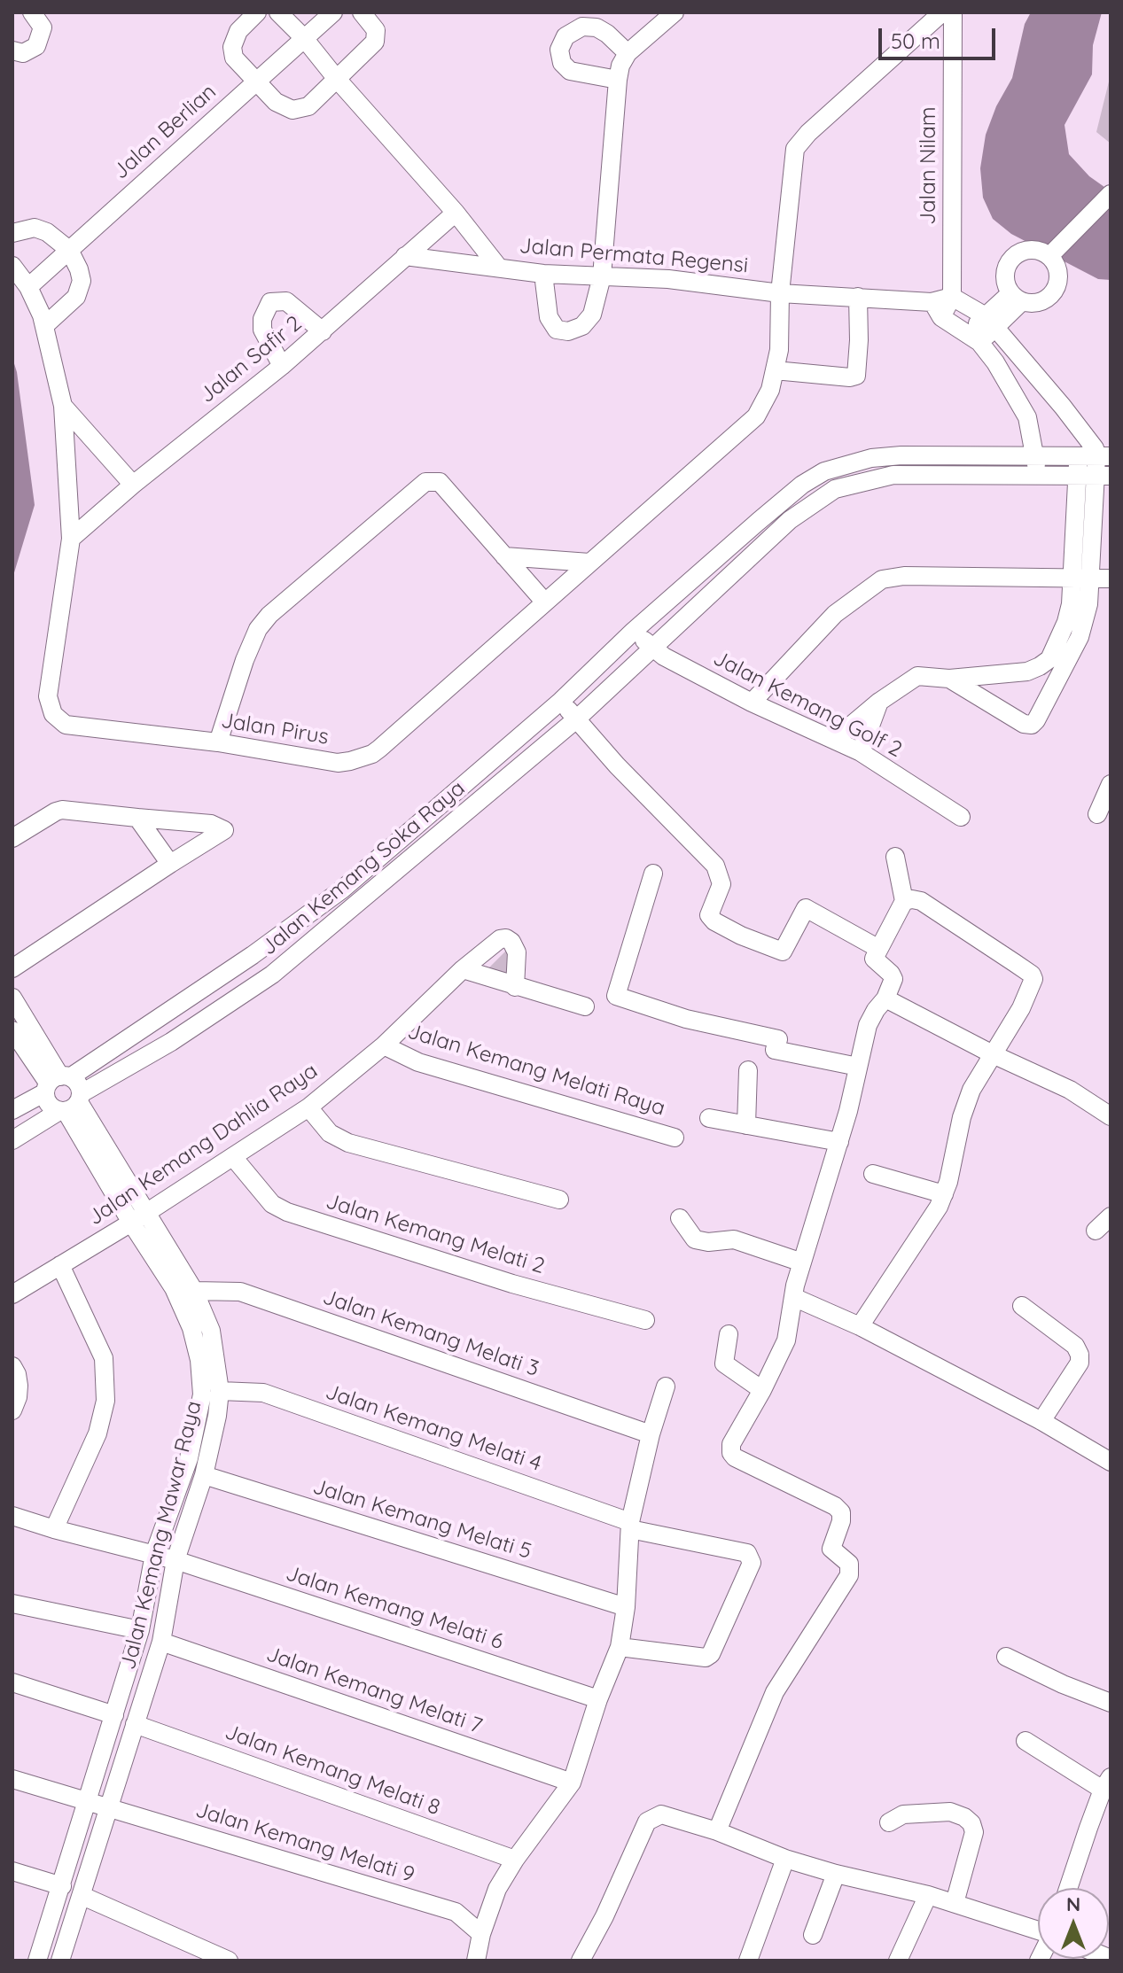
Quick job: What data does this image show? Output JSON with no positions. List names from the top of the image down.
{
  "streets": {
    "street": [
      "Jalan Berlian",
      "Jalan Nilam",
      "Jalan Permata Regensi",
      "Jalan Safir 2",
      "Jalan Kemang Golf 2",
      "Jalan Pirus",
      "Jalan Kemang Soka Raya",
      "Jalan Kemang Melati Raya",
      "Jalan Kemang Dahlia Raya",
      "Jalan Kemang Melati 2",
      "Jalan Kemang Melati 3",
      "Jalan Kemang Melati 4",
      "Jalan Kemang Melati 5",
      "Jalan Kemang Mawar Raya",
      "Jalan Kemang Melati 6",
      "Jalan Kemang Melati 7",
      "Jalan Kemang Melati 8",
      "Jalan Kemang Melati 9"
    ]
  },
  "crossings": [
    ["Jalan Berlian", "Jalan Permata Regensi"],
    ["Jalan Berlian", "Jalan Pirus"],
    ["Jalan Nilam", "Jalan Permata Regensi"],
    ["Jalan Permata Regensi", "Jalan Safir 2"],
    ["Jalan Permata Regensi", "Jalan Pirus"],
    ["Jalan Safir 2", "Jalan Pirus"],
    ["Jalan Kemang Golf 2", "Jalan Kemang Soka Raya"],
    ["Jalan Kemang Soka Raya", "Jalan Kemang Mawar Raya"],
    ["Jalan Kemang Melati Raya", "Jalan Kemang Dahlia Raya"],
    ["Jalan Kemang Dahlia Raya", "Jalan Kemang Melati 2"],
    ["Jalan Kemang Dahlia Raya", "Jalan Kemang Mawar Raya"],
    ["Jalan Kemang Melati 3", "Jalan Kemang Mawar Raya"],
    ["Jalan Kemang Melati 4", "Jalan Kemang Mawar Raya"],
    ["Jalan Kemang Melati 5", "Jalan Kemang Mawar Raya"],
    ["Jalan Kemang Mawar Raya", "Jalan Kemang Melati 6"],
    ["Jalan Kemang Mawar Raya", "Jalan Kemang Melati 7"],
    ["Jalan Kemang Mawar Raya", "Jalan Kemang Melati 8"],
    ["Jalan Kemang Mawar Raya", "Jalan Kemang Melati 9"]
  ],
  "scale_bar": "50 m",
  "north": "top"
}
